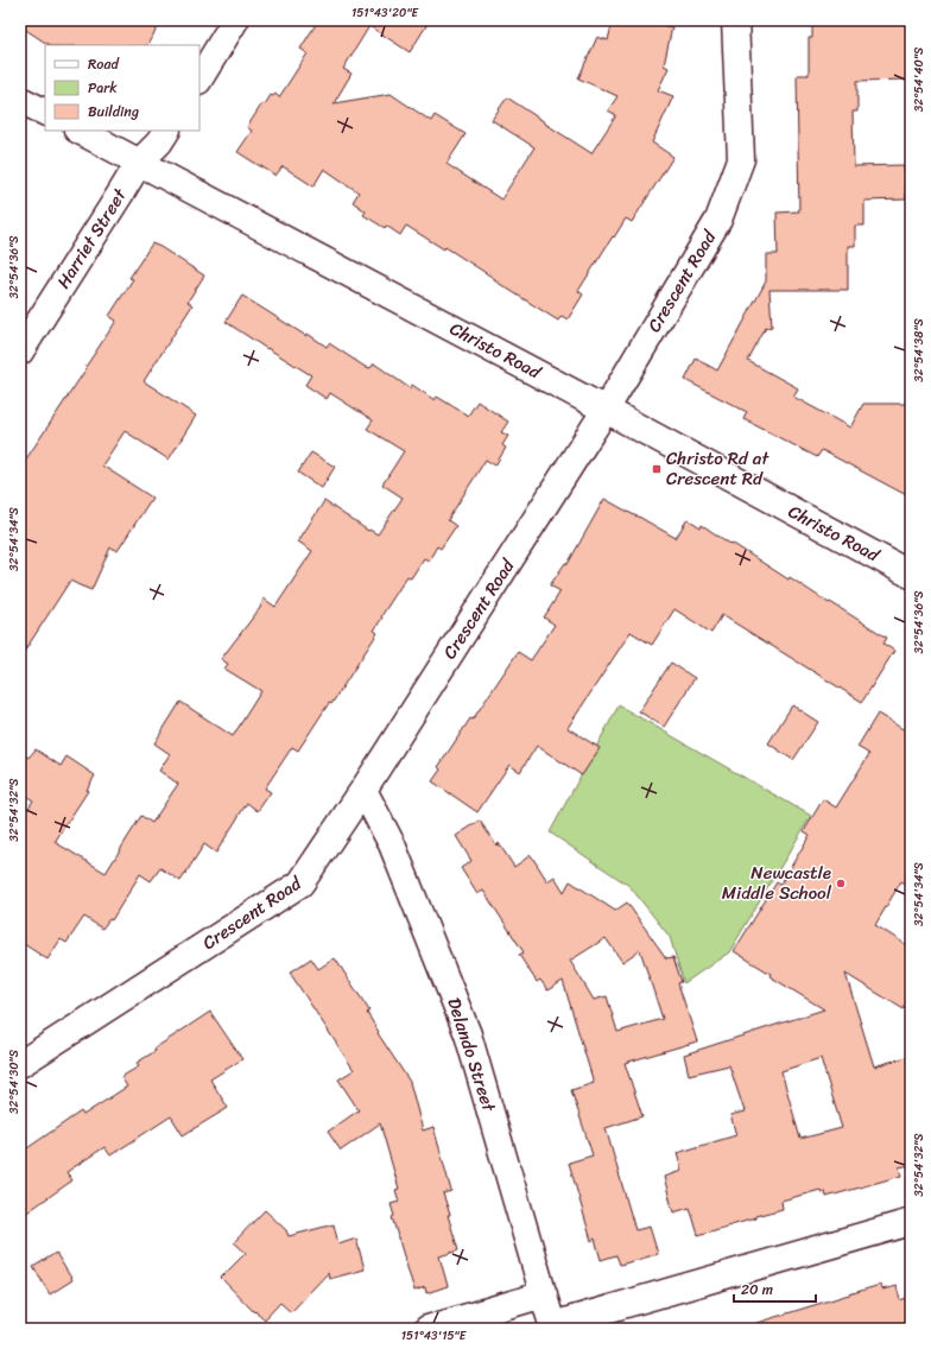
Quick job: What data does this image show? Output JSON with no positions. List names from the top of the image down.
{
  "streets": {
    "street": [
      "Harriet Street",
      "Crescent Road",
      "Christo Road",
      "Delando Street"
    ]
  },
  "crossings": [
    ["Harriet Street", "Christo Road"],
    ["Crescent Road", "Christo Road"],
    ["Crescent Road", "Delando Street"]
  ],
  "places": {
    "transit": ["Christo Rd at Crescent Rd"],
    "other": ["Newcastle Middle School"]
  },
  "legend": ["Road", "Park", "Building"],
  "scale_bar": "20 m",
  "coordinates": [
    "151°43'20\"E",
    "32°54'40\"S",
    "32°54'36\"S",
    "32°54'38\"S",
    "32°54'34\"S",
    "32°54'32\"S",
    "32°54'30\"S",
    "151°43'15\"E"
  ]
}
